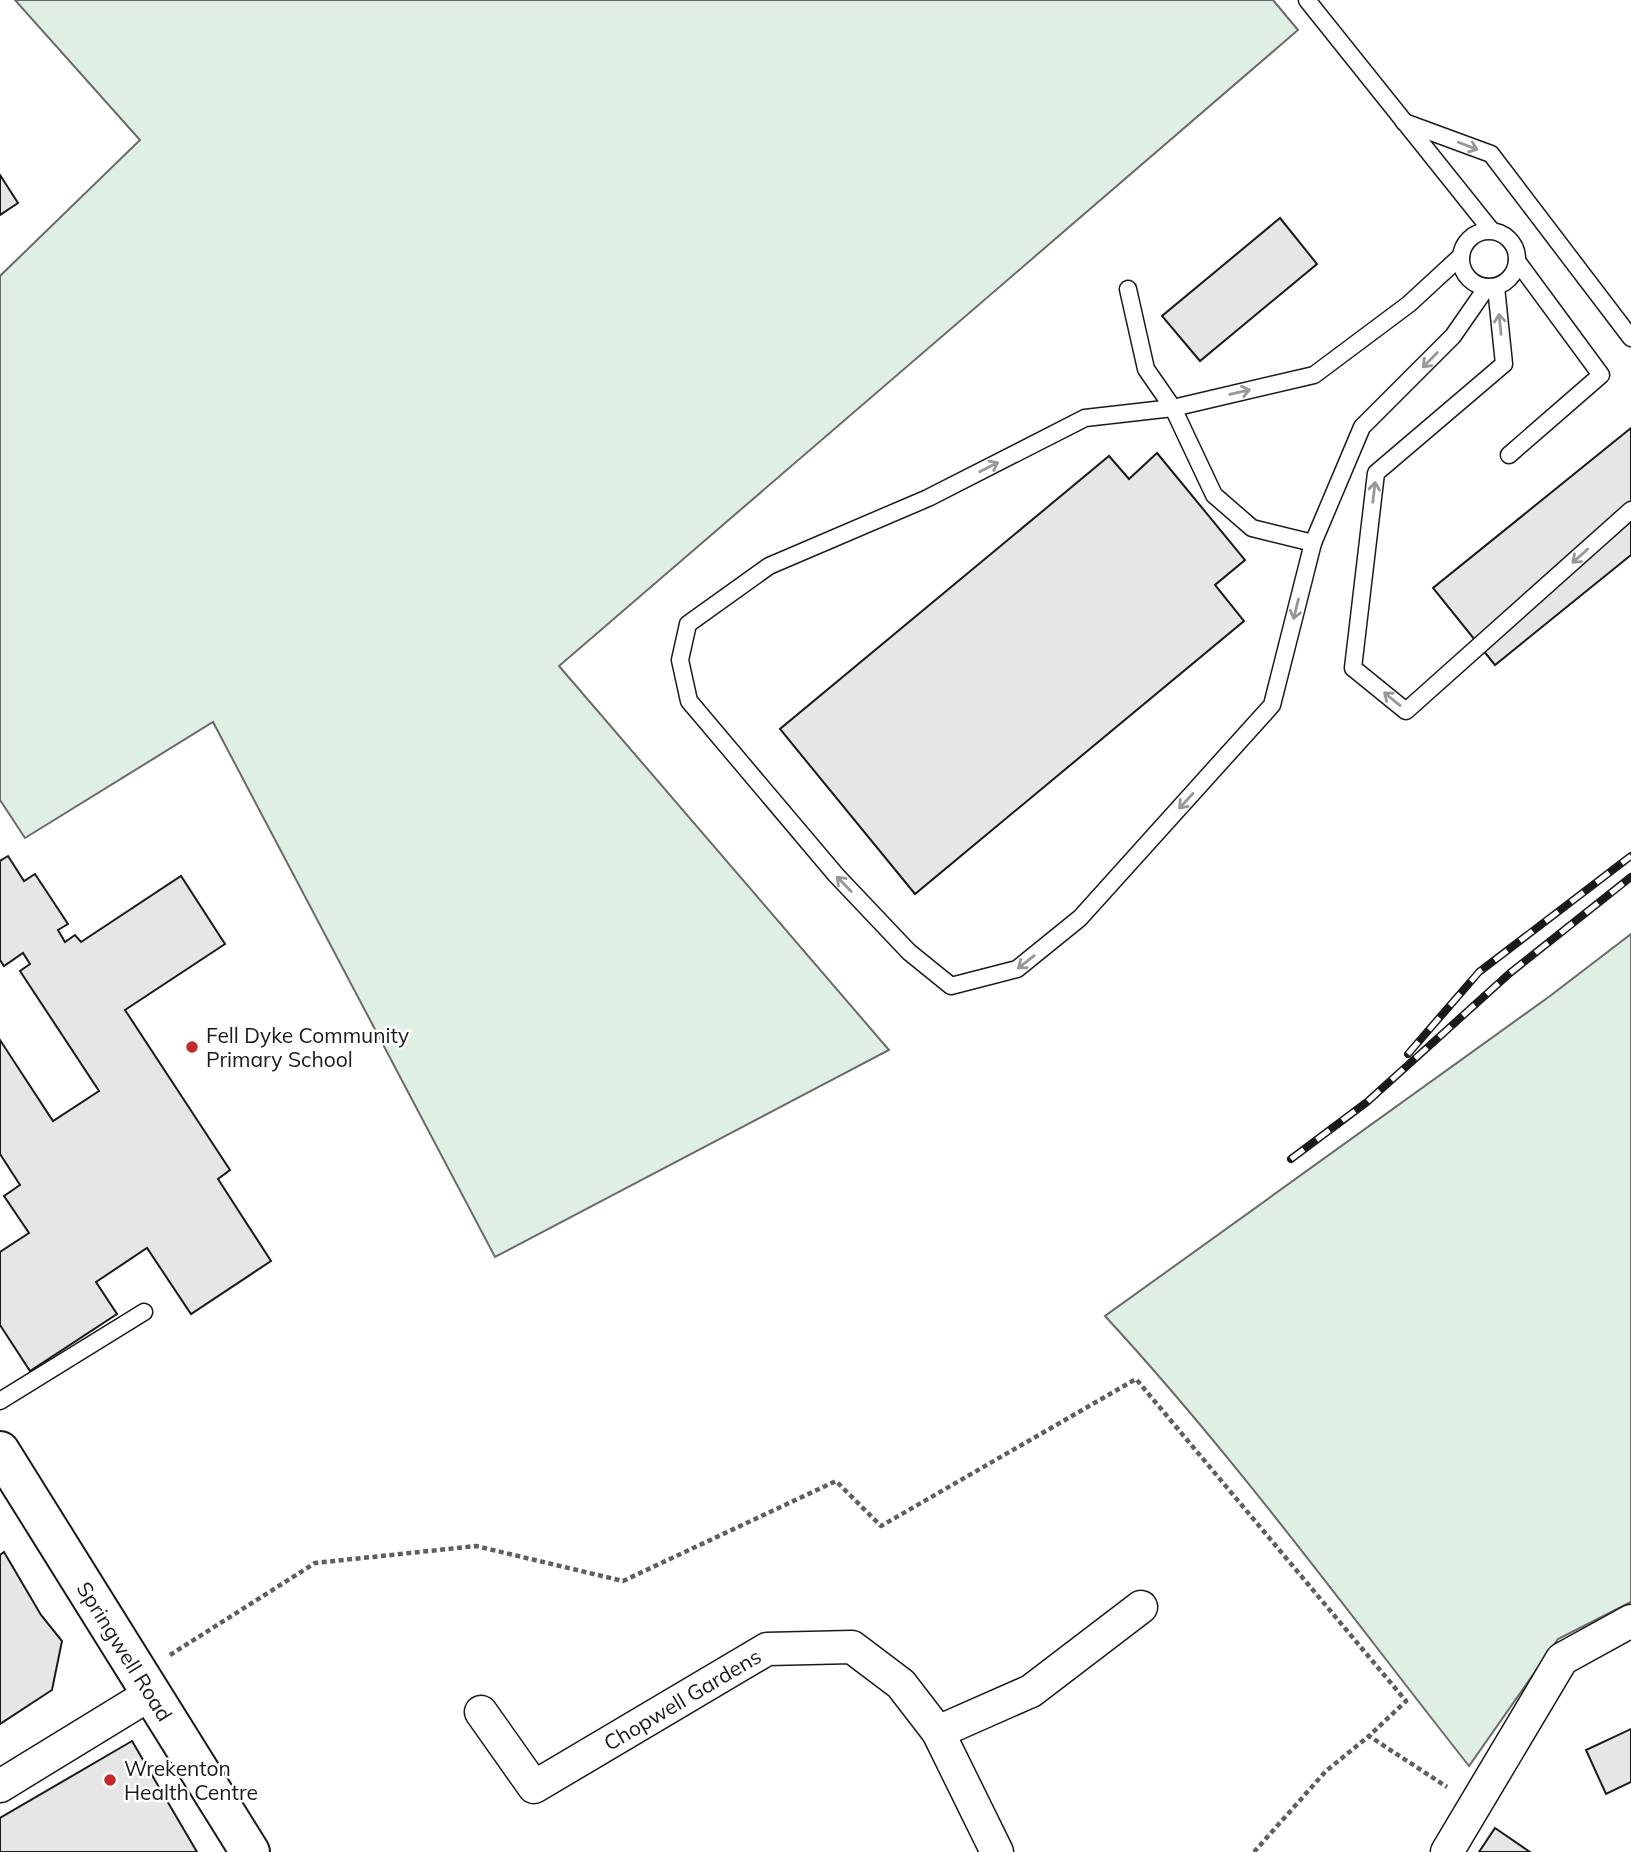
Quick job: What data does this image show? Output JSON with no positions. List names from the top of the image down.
{
  "streets": {
    "main road": ["Springwell Road"],
    "street": ["Chopwell Gardens"]
  },
  "places": ["Fell Dyke Community Primary School", "Wrekenton Health Centre"]
}
